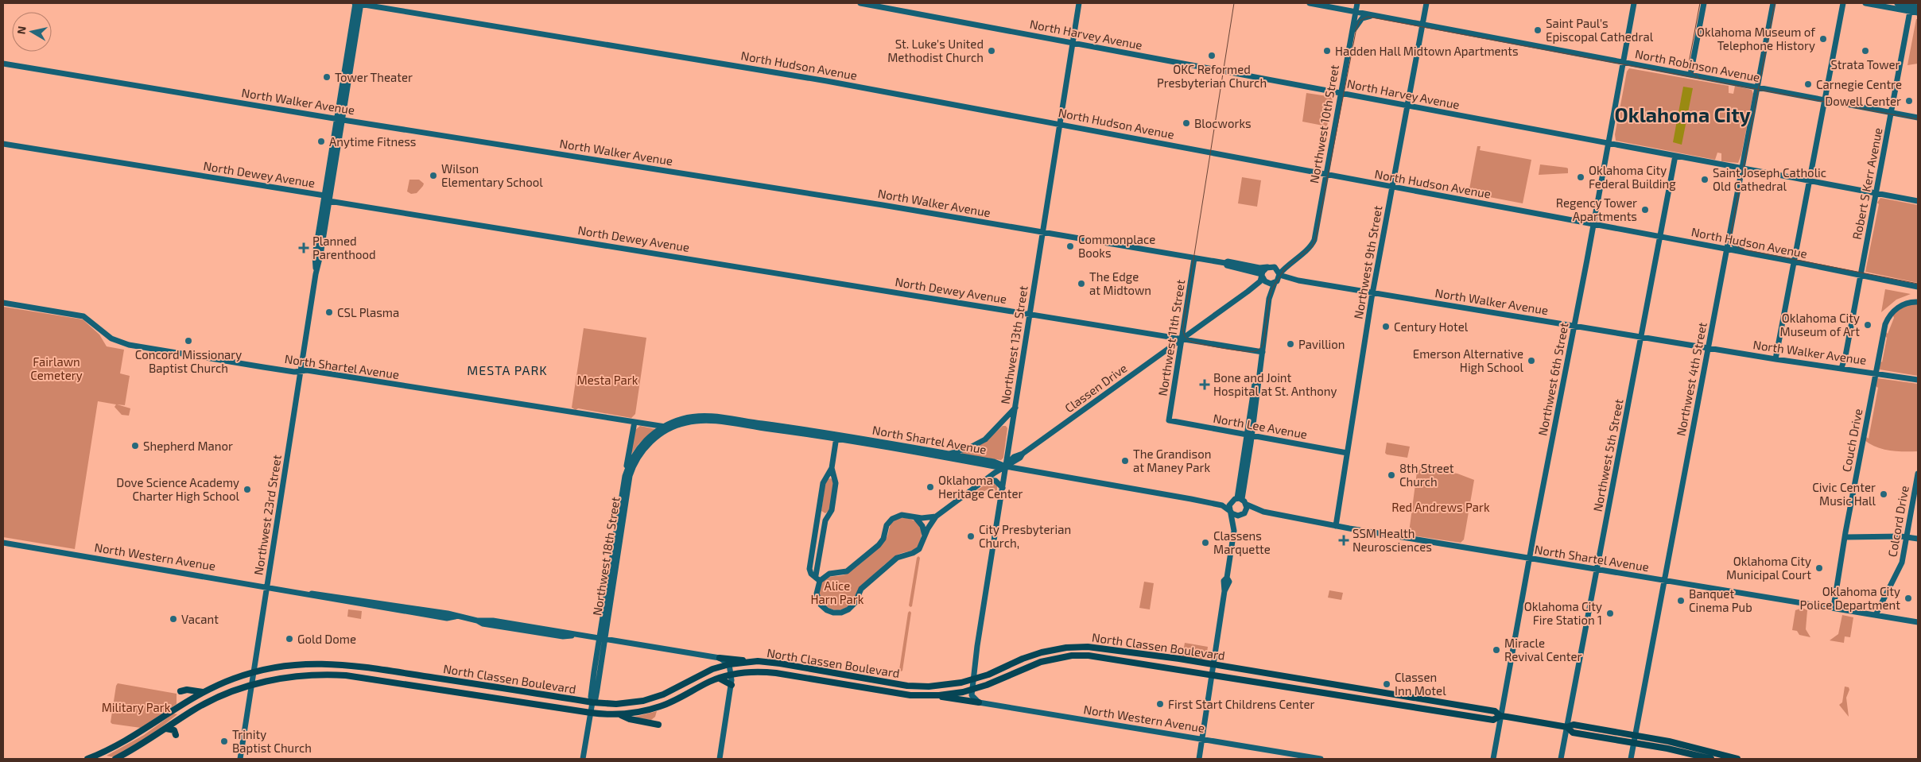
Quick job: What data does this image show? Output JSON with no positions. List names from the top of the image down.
{
  "streets": {
    "main road": ["North Classen Boulevard"],
    "street": [
      "North Harvey Avenue",
      "North Hudson Avenue",
      "North Robinson Avenue",
      "North Walker Avenue",
      "Northwest 10th Street",
      "North Dewey Avenue",
      "Robert S Kerr Avenue",
      "Northwest 9th Street",
      "Northwest 11th Street",
      "Northwest 13th Street",
      "North Shartel Avenue",
      "Northwest 6th Street",
      "Northwest 4th Street",
      "Classen Drive",
      "North Lee Avenue",
      "Couch Drive",
      "Northwest 5th Street",
      "Northwest 23rd Street",
      "Colcord Drive",
      "North Western Avenue",
      "Northwest 18th Street"
    ]
  },
  "crossings": [
    ["North Harvey Avenue", "Northwest 10th Street"],
    ["North Harvey Avenue", "Robert S Kerr Avenue"],
    ["North Harvey Avenue", "Northwest 9th Street"],
    ["North Harvey Avenue", "Northwest 13th Street"],
    ["North Harvey Avenue", "Northwest 6th Street"],
    ["North Harvey Avenue", "Northwest 4th Street"],
    ["North Harvey Avenue", "Northwest 5th Street"],
    ["North Hudson Avenue", "Northwest 10th Street"],
    ["North Hudson Avenue", "Robert S Kerr Avenue"],
    ["North Hudson Avenue", "Northwest 9th Street"],
    ["North Hudson Avenue", "Northwest 13th Street"],
    ["North Hudson Avenue", "Northwest 6th Street"],
    ["North Hudson Avenue", "Northwest 4th Street"],
    ["North Hudson Avenue", "Northwest 5th Street"],
    ["North Hudson Avenue", "Northwest 23rd Street"],
    ["North Robinson Avenue", "Northwest 10th Street"],
    ["North Robinson Avenue", "Robert S Kerr Avenue"],
    ["North Robinson Avenue", "Northwest 9th Street"],
    ["North Robinson Avenue", "Northwest 6th Street"],
    ["North Robinson Avenue", "Northwest 4th Street"],
    ["North Walker Avenue", "Northwest 10th Street"],
    ["North Walker Avenue", "Robert S Kerr Avenue"],
    ["North Walker Avenue", "Northwest 9th Street"],
    ["North Walker Avenue", "Northwest 11th Street"],
    ["North Walker Avenue", "Northwest 13th Street"],
    ["North Walker Avenue", "Northwest 6th Street"],
    ["North Walker Avenue", "Northwest 4th Street"],
    ["North Walker Avenue", "Classen Drive"],
    ["North Walker Avenue", "Couch Drive"],
    ["North Walker Avenue", "Northwest 5th Street"],
    ["North Walker Avenue", "Northwest 23rd Street"],
    ["Northwest 10th Street", "Classen Drive"],
    ["North Dewey Avenue", "Northwest 11th Street"],
    ["North Dewey Avenue", "Northwest 13th Street"],
    ["North Dewey Avenue", "Classen Drive"],
    ["North Dewey Avenue", "Northwest 23rd Street"],
    ["Northwest 9th Street", "North Shartel Avenue"],
    ["Northwest 9th Street", "North Lee Avenue"],
    ["Northwest 11th Street", "Classen Drive"],
    ["Northwest 11th Street", "North Lee Avenue"],
    ["Northwest 13th Street", "North Shartel Avenue"],
    ["Northwest 13th Street", "Classen Drive"],
    ["Northwest 13th Street", "North Classen Boulevard"],
    ["North Shartel Avenue", "Northwest 6th Street"],
    ["North Shartel Avenue", "Northwest 4th Street"],
    ["North Shartel Avenue", "Classen Drive"],
    ["North Shartel Avenue", "Couch Drive"],
    ["North Shartel Avenue", "Northwest 5th Street"],
    ["North Shartel Avenue", "Northwest 23rd Street"],
    ["North Shartel Avenue", "Colcord Drive"],
    ["North Shartel Avenue", "Northwest 18th Street"],
    ["Northwest 6th Street", "North Classen Boulevard"],
    ["Northwest 4th Street", "North Classen Boulevard"],
    ["Northwest 5th Street", "North Classen Boulevard"],
    ["Northwest 23rd Street", "North Western Avenue"],
    ["Northwest 23rd Street", "North Classen Boulevard"],
    ["North Western Avenue", "Northwest 18th Street"],
    ["North Western Avenue", "North Classen Boulevard"],
    ["Northwest 18th Street", "North Classen Boulevard"]
  ],
  "districts": ["Oklahoma City", "MESTA PARK"],
  "parks": [
    "Fairlawn Cemetery",
    "Mesta Park",
    "Red Andrews Park",
    "Alice Harn Park",
    "Military Park"
  ],
  "places": {
    "other": [
      "Saint Paul's Episcopal Cathedral",
      "Oklahoma Museum of Telephone History",
      "St. Luke's United Methodist Church",
      "Hadden Hall Midtown Apartments",
      "Strata Tower",
      "OKC Reformed Presbyterian Church",
      "Tower Theater",
      "Carnegie Centre",
      "Dowell Center",
      "Blocworks",
      "Anytime Fitness",
      "Wilson Elementary School",
      "Oklahoma City Federal Building",
      "Saint Joseph Catholic Old Cathedral",
      "Regency Tower Apartments",
      "Commonplace Books",
      "The Edge at Midtown",
      "CSL Plasma",
      "Oklahoma City Museum of Art",
      "Century Hotel",
      "Concord Missionary Baptist Church",
      "Pavillion",
      "Emerson Alternative High School",
      "Shepherd Manor",
      "The Grandison at Maney Park",
      "8th Street Church",
      "Oklahoma Heritage Center",
      "Dove Science Academy Charter High School",
      "Civic Center Music Hall",
      "City Presbyterian Church,",
      "Classens Marquette",
      "Oklahoma City Municipal Court",
      "Oklahoma City Police Department",
      "Banquet Cinema Pub",
      "Oklahoma City Fire Station 1",
      "Vacant",
      "Gold Dome",
      "Miracle Revival Center",
      "Classen Inn Motel",
      "First Start Childrens Center",
      "Trinity Baptist Church"
    ],
    "health": ["Planned Parenthood", "Bone and Joint Hospital at St. Anthony", "SSM Health Neurosciences"]
  },
  "north": "left"
}
